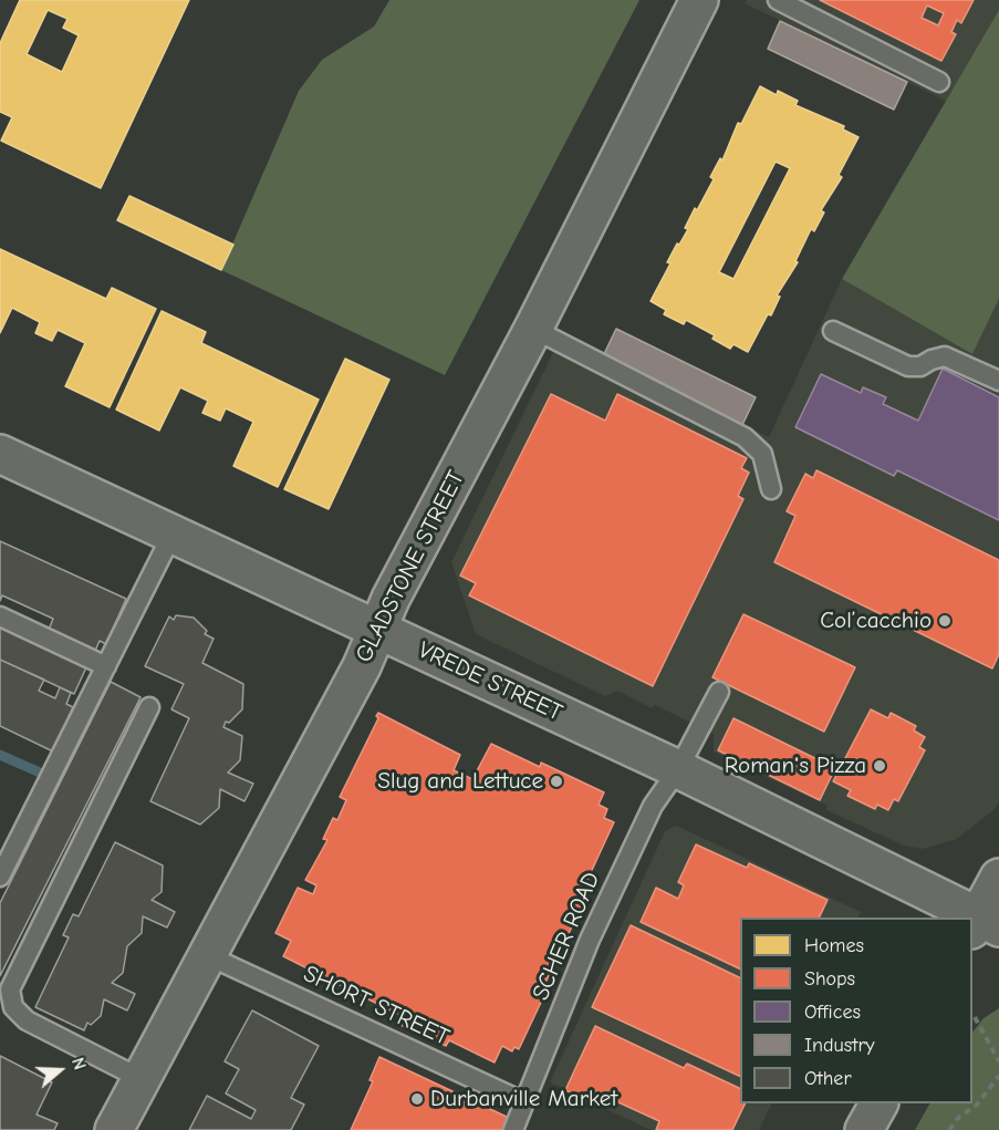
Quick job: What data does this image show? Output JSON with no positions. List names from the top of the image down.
{
  "streets": {
    "street": ["GLADSTONE STREET", "VREDE STREET"],
    "lane": ["SCHER ROAD", "SHORT STREET"]
  },
  "crossings": [
    ["GLADSTONE STREET", "VREDE STREET"],
    ["GLADSTONE STREET", "SHORT STREET"],
    ["VREDE STREET", "SCHER ROAD"],
    ["SCHER ROAD", "SHORT STREET"]
  ],
  "places": [
    "Col’cacchio",
    "Roman's Pizza",
    "Slug and Lettuce",
    "Durbanville Market"
  ],
  "legend": [
    "Homes",
    "Shops",
    "Offices",
    "Industry",
    "Other"
  ],
  "north": "right"
}
